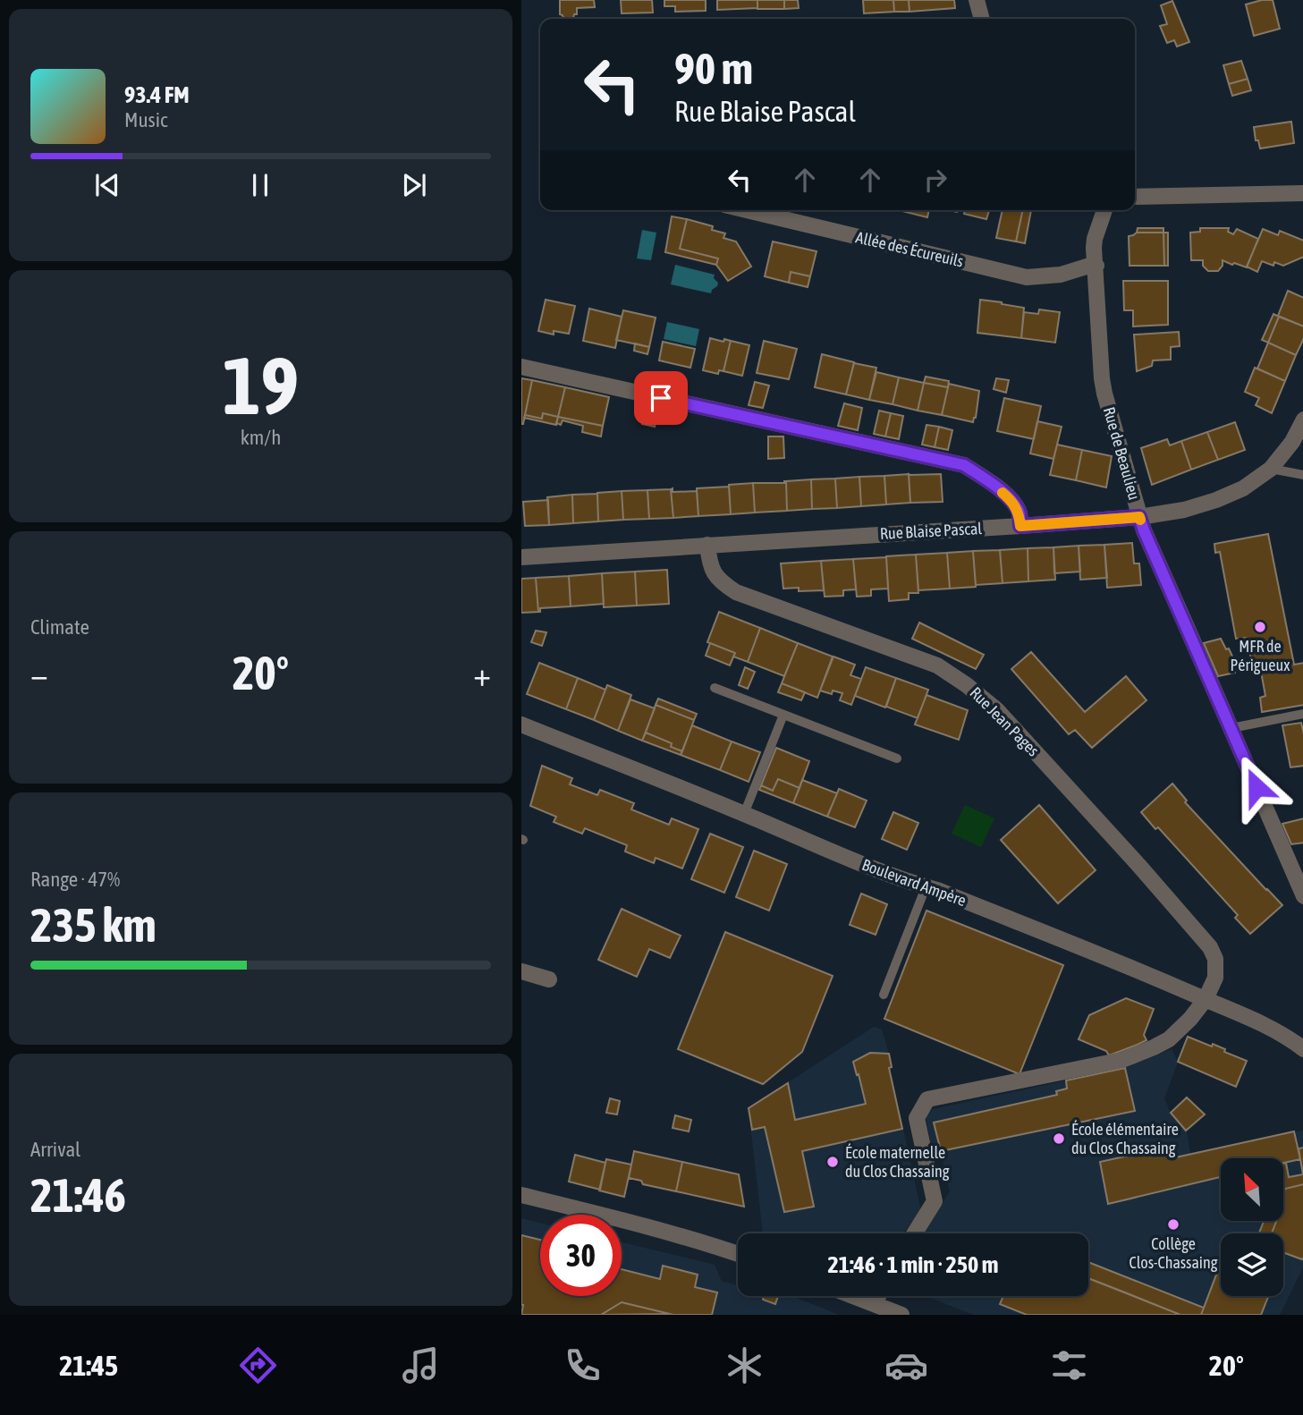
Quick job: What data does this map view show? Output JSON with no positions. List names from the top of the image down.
{
  "streets": {
    "street": [
      "Allée des Écureuils",
      "Rue de Beaulieu",
      "Rue Blaise Pascal",
      "Rue Jean Pages",
      "Boulevard Ampère"
    ]
  },
  "crossings": [
    ["Allée des Écureuils", "Rue de Beaulieu"],
    ["Rue de Beaulieu", "Rue Blaise Pascal"],
    ["Rue Blaise Pascal", "Rue Jean Pages"],
    ["Rue Jean Pages", "Boulevard Ampère"]
  ],
  "places": [
    "MFR de Périgueux",
    "École élémentaire du Clos Chassaing",
    "École maternelle du Clos Chassaing",
    "Collège Clos-Chassaing"
  ],
  "north": "top left",
  "page": {
    "turn": ["90 m", "Rue Blaise Pascal"],
    "song": ["93.4 FM", "Music"],
    "tile": [
      ["19", "km/h"],
      "Climate",
      ["Range · 47%", "235 km"],
      ["Arrival", "21:46"]
    ],
    "heat": ["−", "20°", "+"],
    "limit": "30",
    "trip": "21:46 · 1 min · 250 m",
    "tabs": ["21:45", "20°"]
  }
}
